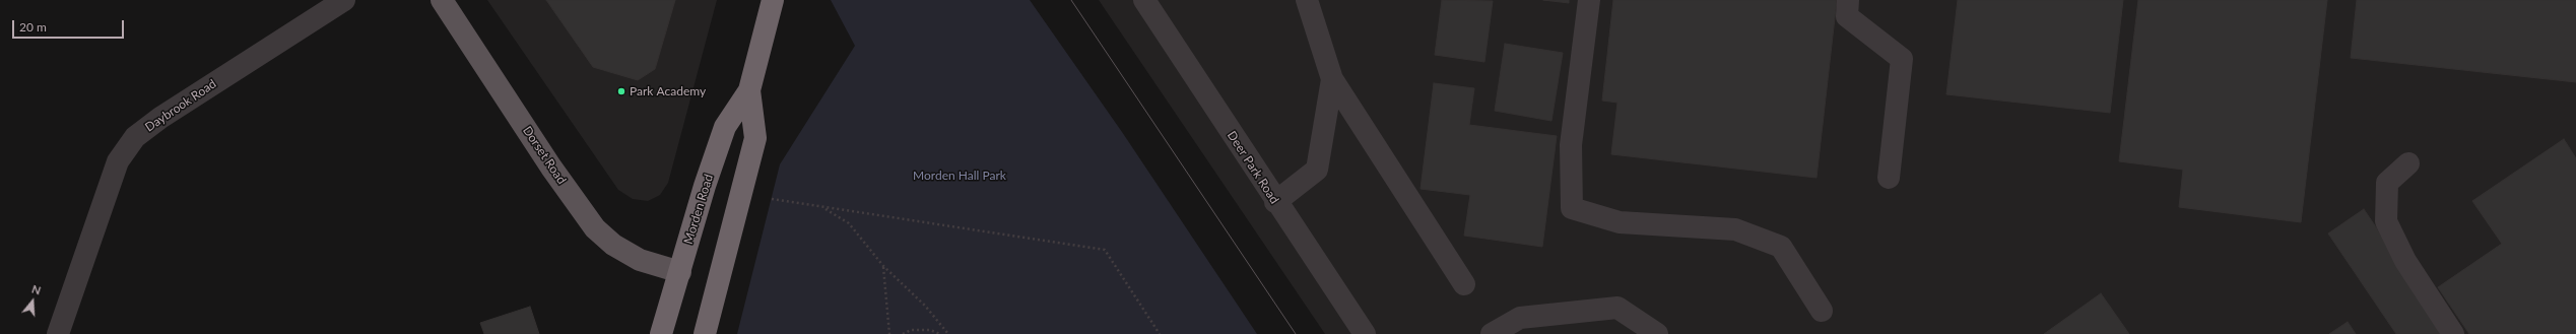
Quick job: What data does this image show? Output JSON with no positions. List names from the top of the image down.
{
  "streets": {
    "highway": ["Morden Road"],
    "main road": ["Dorset Road"],
    "street": ["Daybrook Road", "Deer Park Road"]
  },
  "crossings": [
    ["Dorset Road", "Morden Road"]
  ],
  "parks": ["Morden Hall Park"],
  "places": ["Park Academy"],
  "scale_bar": "20 m",
  "north": "top"
}
